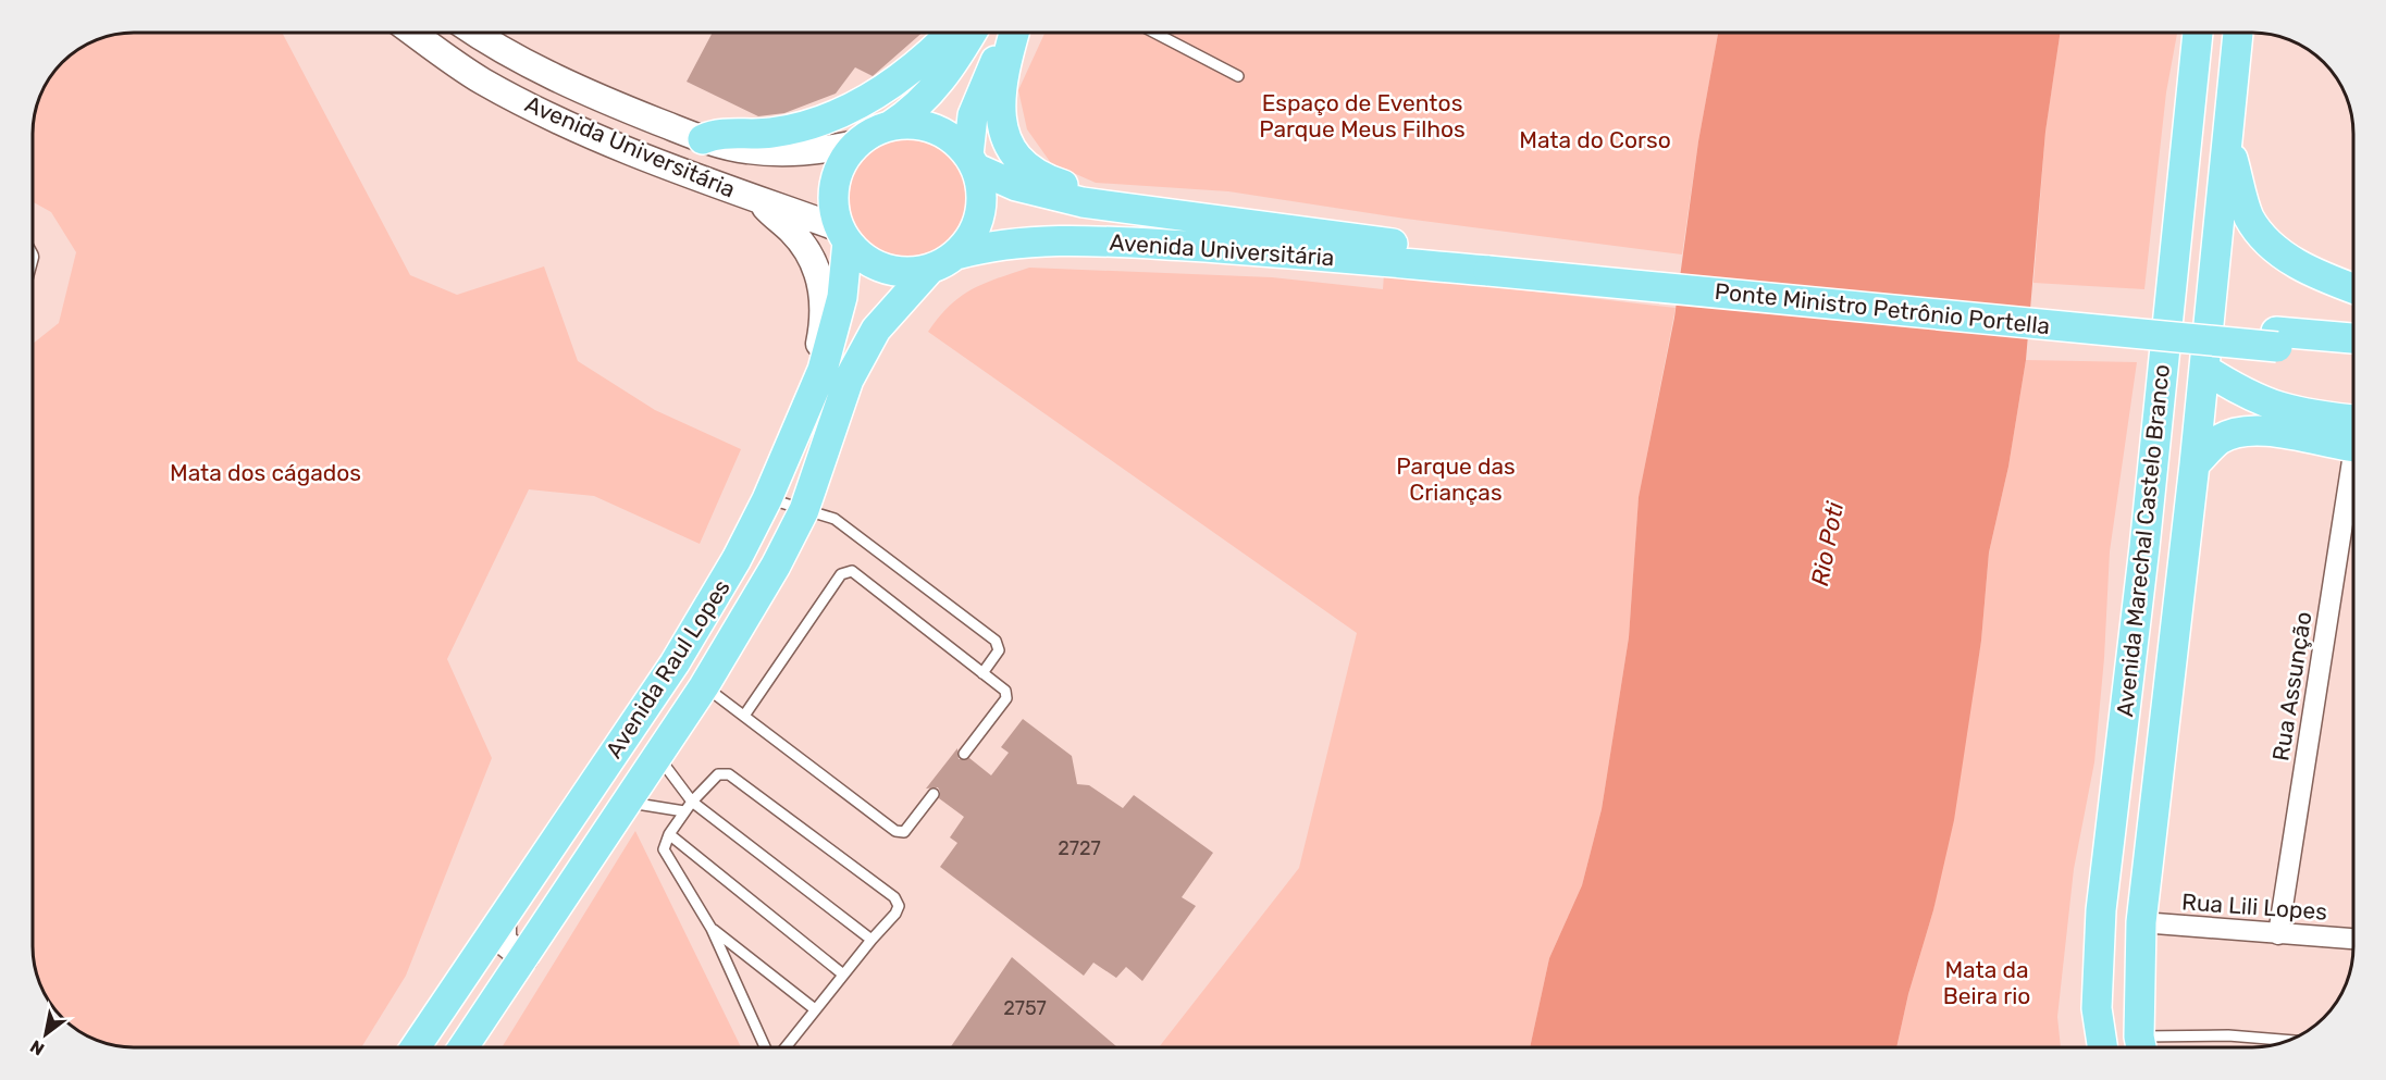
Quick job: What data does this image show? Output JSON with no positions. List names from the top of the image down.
{
  "streets": {
    "main road": [
      "Avenida Universitária",
      "Ponte Ministro Petrônio Portella",
      "Avenida Marechal Castelo Branco",
      "Avenida Raul Lopes"
    ],
    "street": ["Rua Assunção", "Rua Lili Lopes"]
  },
  "crossings": [
    ["Avenida Universitária", "Ponte Ministro Petrônio Portella"],
    ["Avenida Universitária", "Avenida Raul Lopes"],
    ["Avenida Marechal Castelo Branco", "Rua Lili Lopes"],
    ["Rua Assunção", "Rua Lili Lopes"]
  ],
  "water": ["Rio Poti"],
  "parks": [
    "Espaço de Eventos Parque Meus Filhos",
    "Mata do Corso",
    "Parque das Crianças",
    "Mata dos cágados",
    "Mata da Beira rio"
  ],
  "house_numbers": ["2727", "2757"],
  "north": "bottom left"
}
